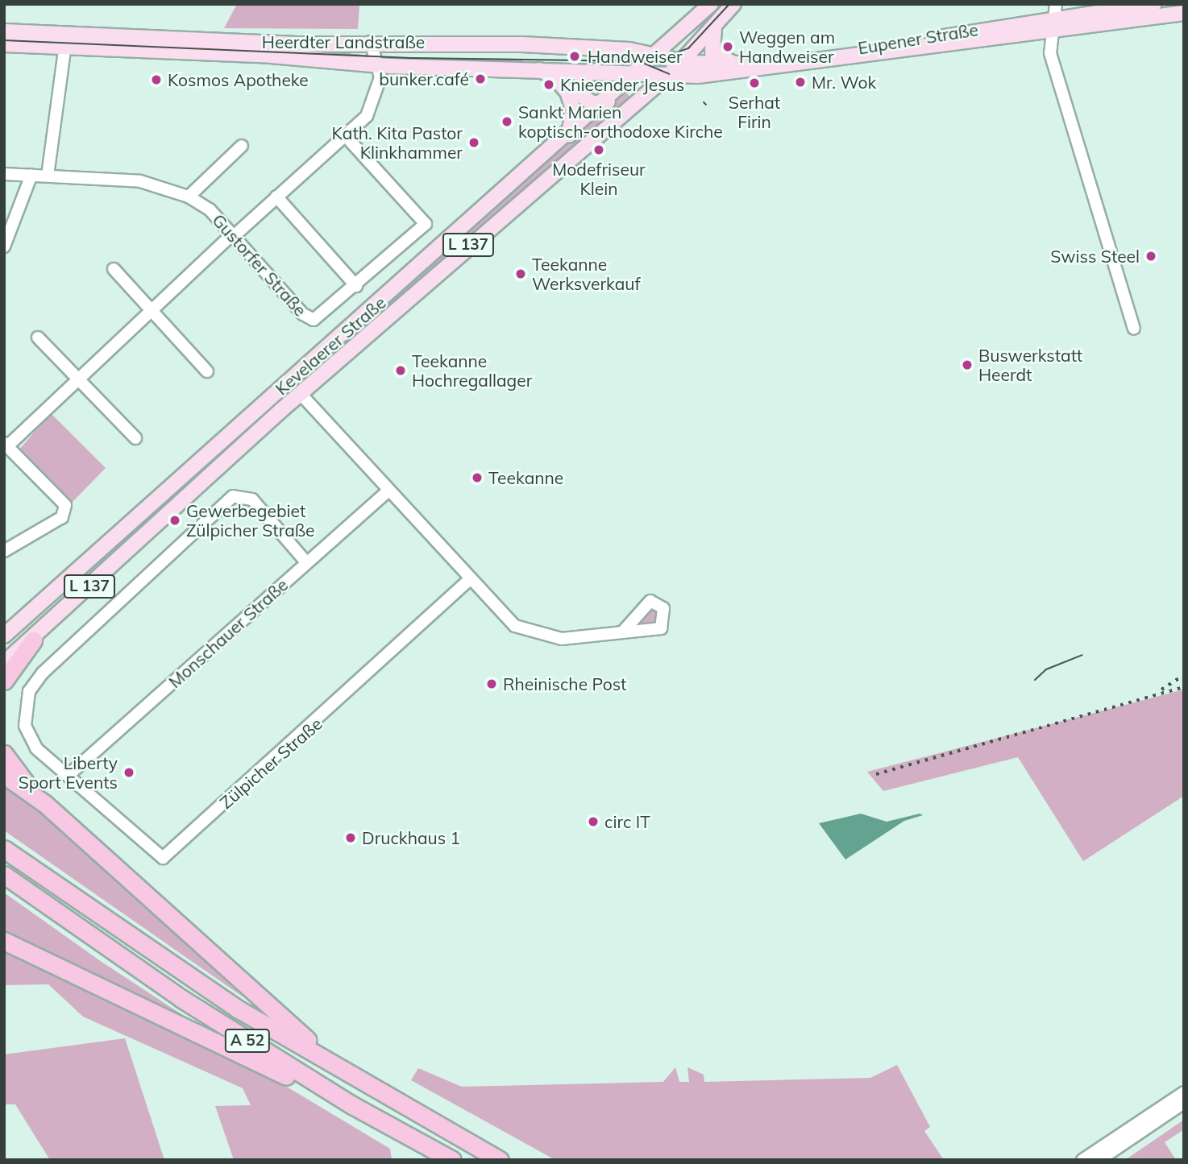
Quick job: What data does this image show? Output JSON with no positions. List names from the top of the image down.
{
  "streets": {
    "highway": ["A 52"],
    "main road": [
      "Eupener Straße",
      "Heerdter Landstraße",
      "L 137",
      "Kevelaerer Straße"
    ],
    "street": ["Gustorfer Straße", "Monschauer Straße", "Zülpicher Straße"]
  },
  "crossings": [
    ["Eupener Straße", "Heerdter Landstraße"],
    ["Eupener Straße", "L 137"],
    ["Eupener Straße", "Kevelaerer Straße"],
    ["Heerdter Landstraße", "L 137"],
    ["Heerdter Landstraße", "Kevelaerer Straße"],
    ["L 137", "Kevelaerer Straße"],
    ["Monschauer Straße", "Zülpicher Straße"]
  ],
  "places": [
    "Weggen am Handweiser",
    "Handweiser",
    "bunker.café",
    "Kosmos Apotheke",
    "Mr. Wok",
    "Serhat Firin",
    "Knieender Jesus",
    "Sankt Marien koptisch-orthodoxe Kirche",
    "Kath. Kita Pastor Klinkhammer",
    "Modefriseur Klein",
    "Swiss Steel",
    "Teekanne Werksverkauf",
    "Buswerkstatt Heerdt",
    "Teekanne Hochregallager",
    "Teekanne",
    "Gewerbegebiet Zülpicher Straße",
    "Rheinische Post",
    "Liberty Sport Events",
    "circ IT",
    "Druckhaus 1"
  ]
}
